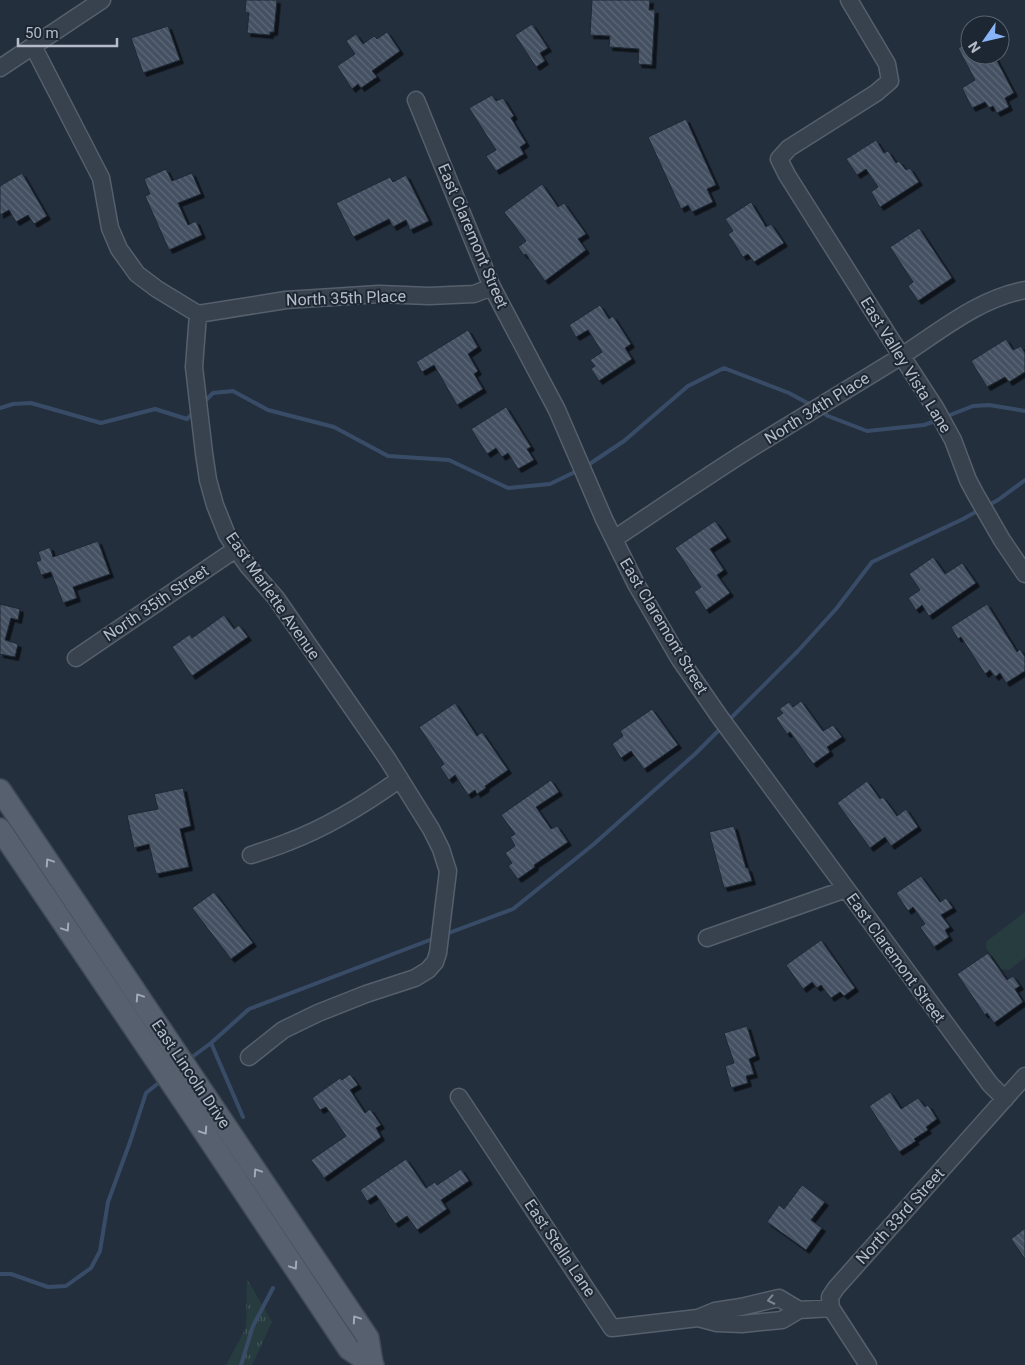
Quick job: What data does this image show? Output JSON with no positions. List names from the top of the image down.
{
  "streets": {
    "main road": ["East Lincoln Drive"],
    "street": [
      "East Claremont Street",
      "North 35th Place",
      "East Valley Vista Lane",
      "North 34th Place",
      "East Marlette Avenue",
      "North 35th Street",
      "North 33rd Street",
      "East Stella Lane"
    ]
  },
  "crossings": [
    ["East Claremont Street", "North 35th Place"],
    ["East Claremont Street", "North 34th Place"],
    ["East Claremont Street", "North 33rd Street"],
    ["North 35th Place", "East Marlette Avenue"],
    ["East Valley Vista Lane", "North 34th Place"],
    ["East Marlette Avenue", "North 35th Street"],
    ["North 33rd Street", "East Stella Lane"]
  ],
  "scale_bar": "50 m",
  "north": "bottom left"
}
